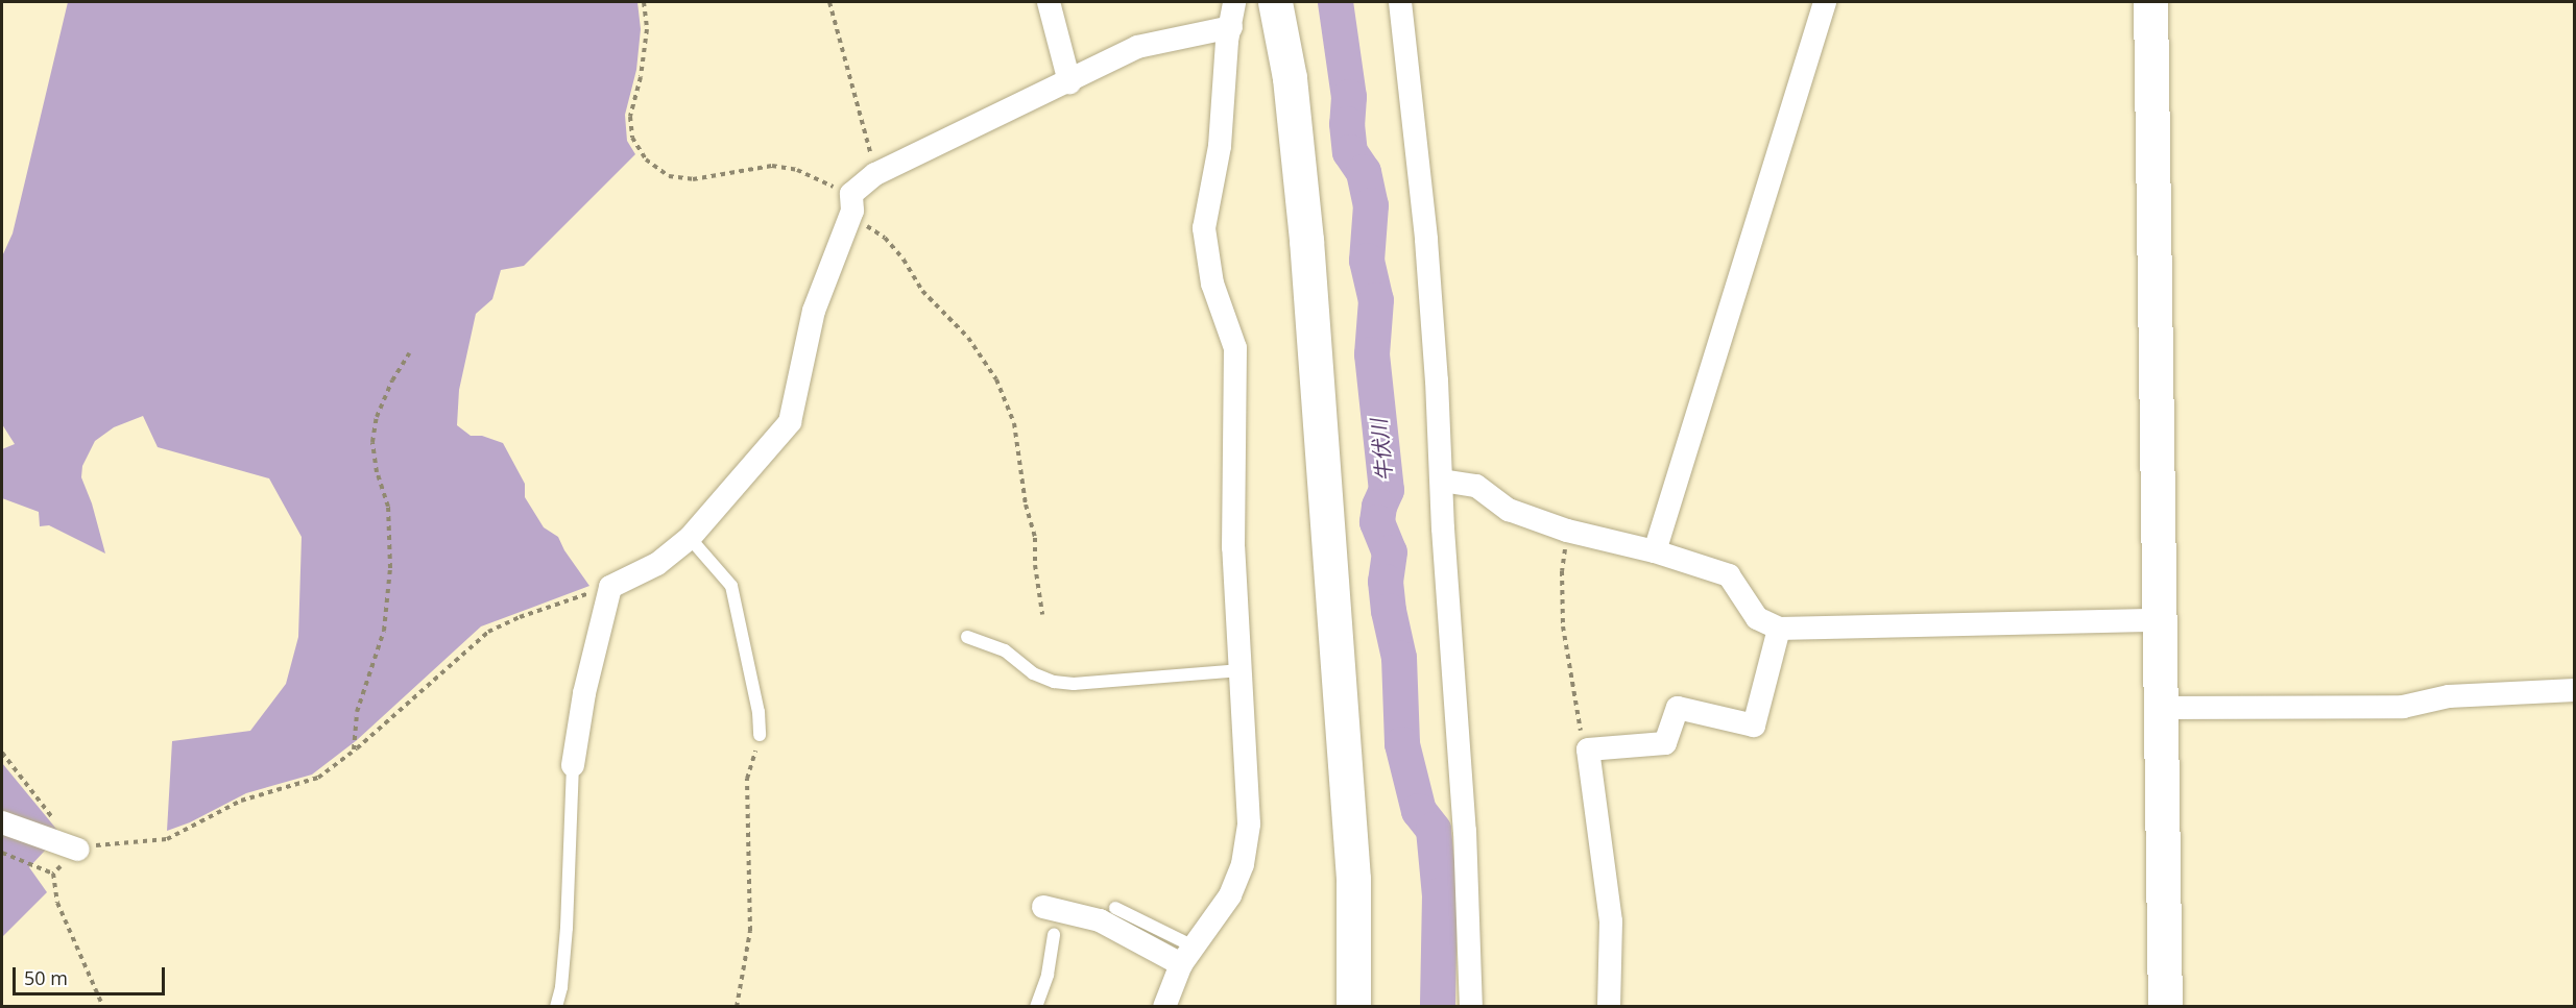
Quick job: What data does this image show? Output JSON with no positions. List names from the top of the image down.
{
  "water": ["牛伏川"],
  "scale_bar": "50 m"
}
